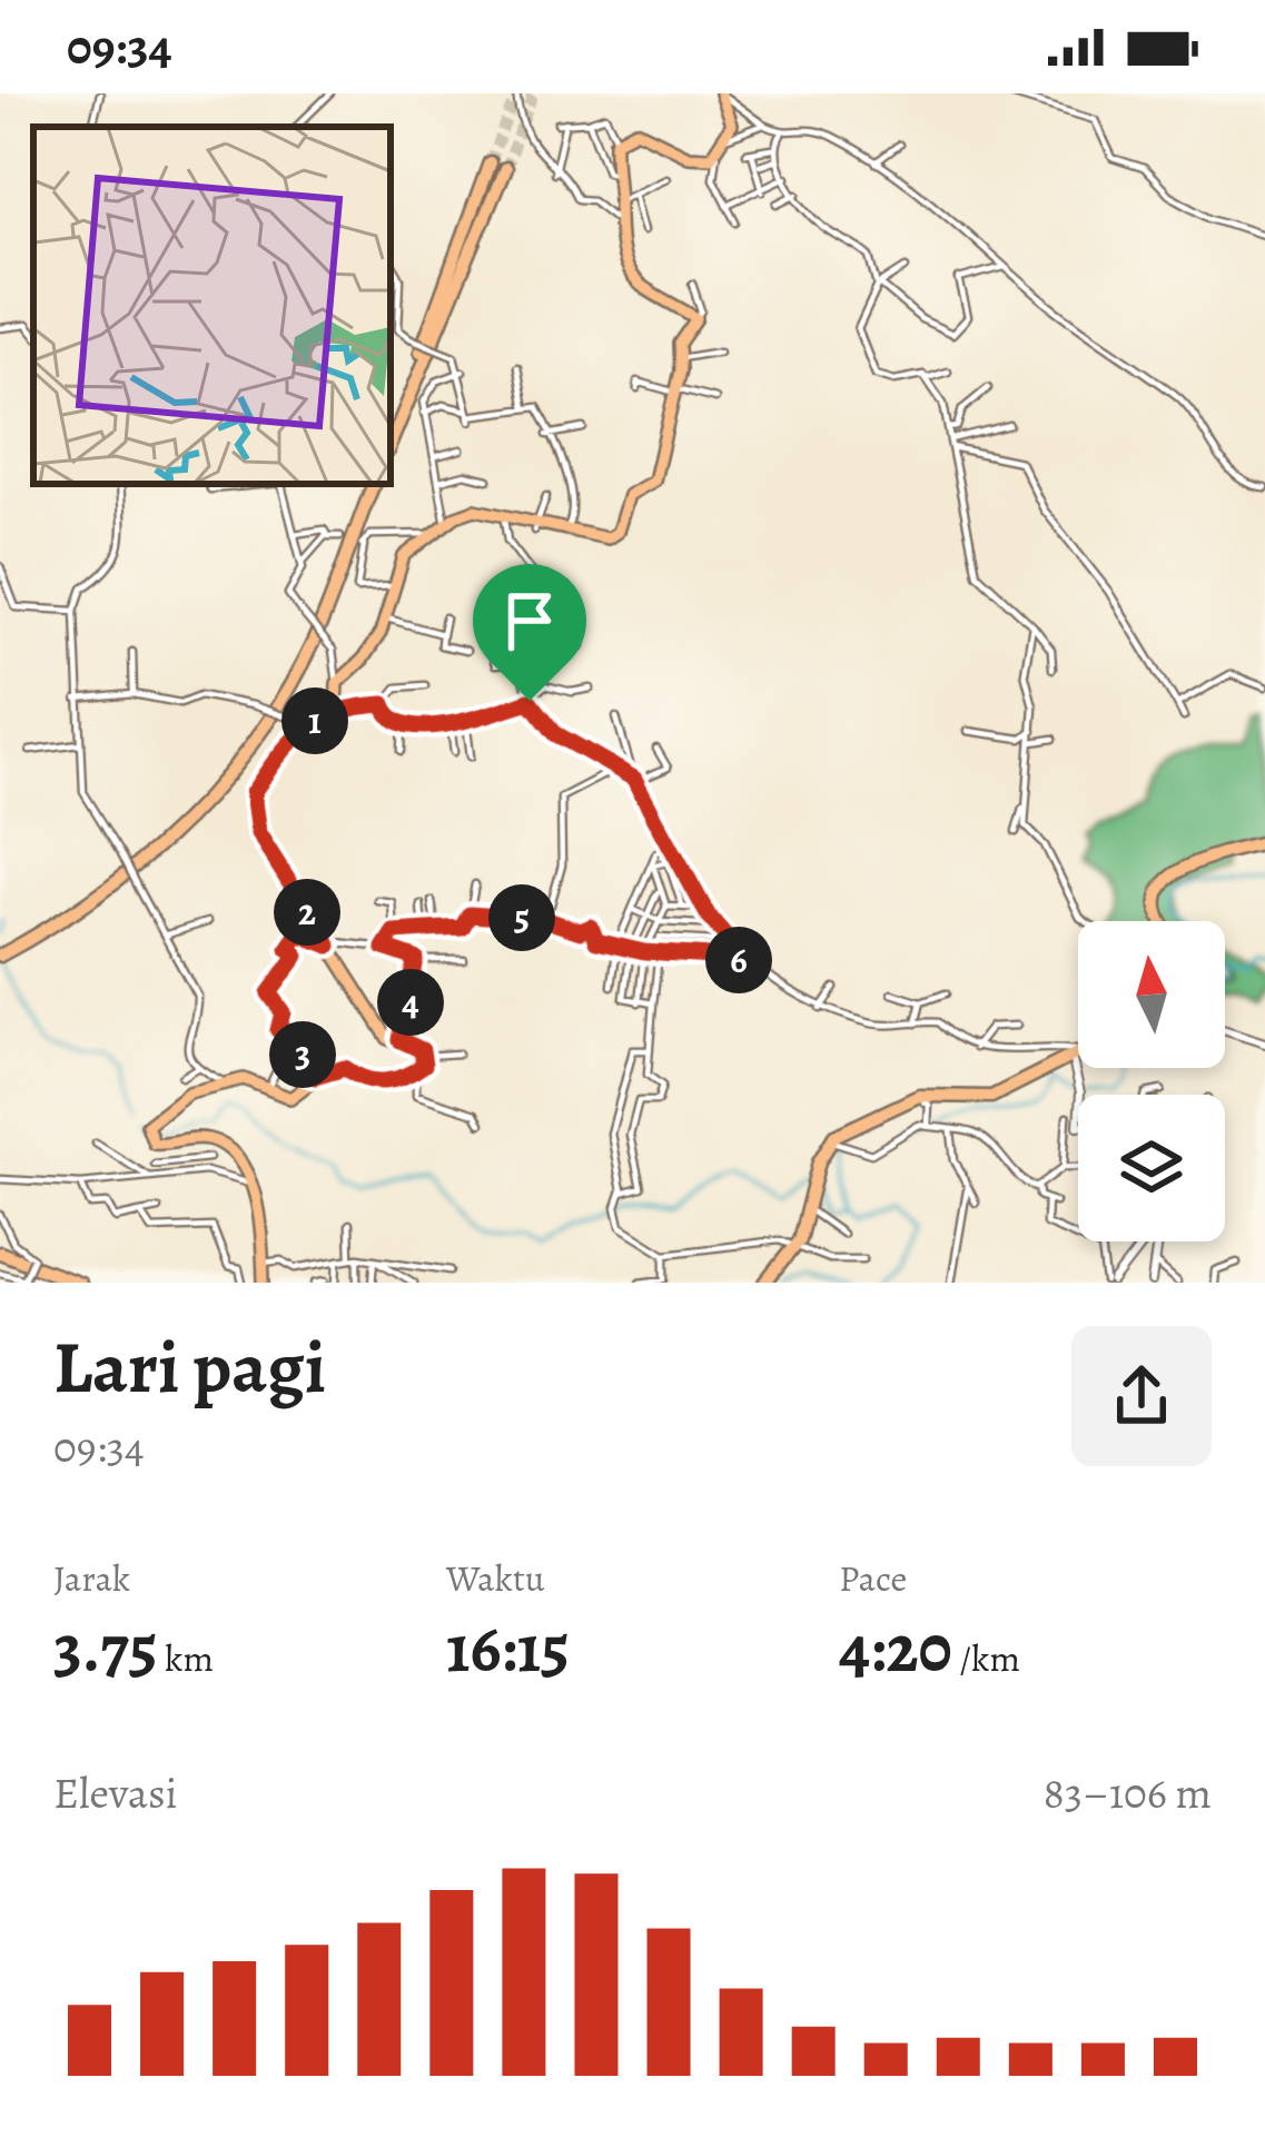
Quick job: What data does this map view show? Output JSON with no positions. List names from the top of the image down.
{
  "north": "top",
  "page": {
    "status": "09:34",
    "pins": [
      "1",
      "2",
      "5",
      "6",
      "4",
      "3"
    ],
    "heading": ["Lari pagi", "09:34"],
    "stats": [
      ["Jarak", "3.75 km"],
      ["Waktu", "16:15"],
      ["Pace", "4:20 /km"]
    ],
    "chart": ["Elevasi", "83–106 m"]
  }
}
